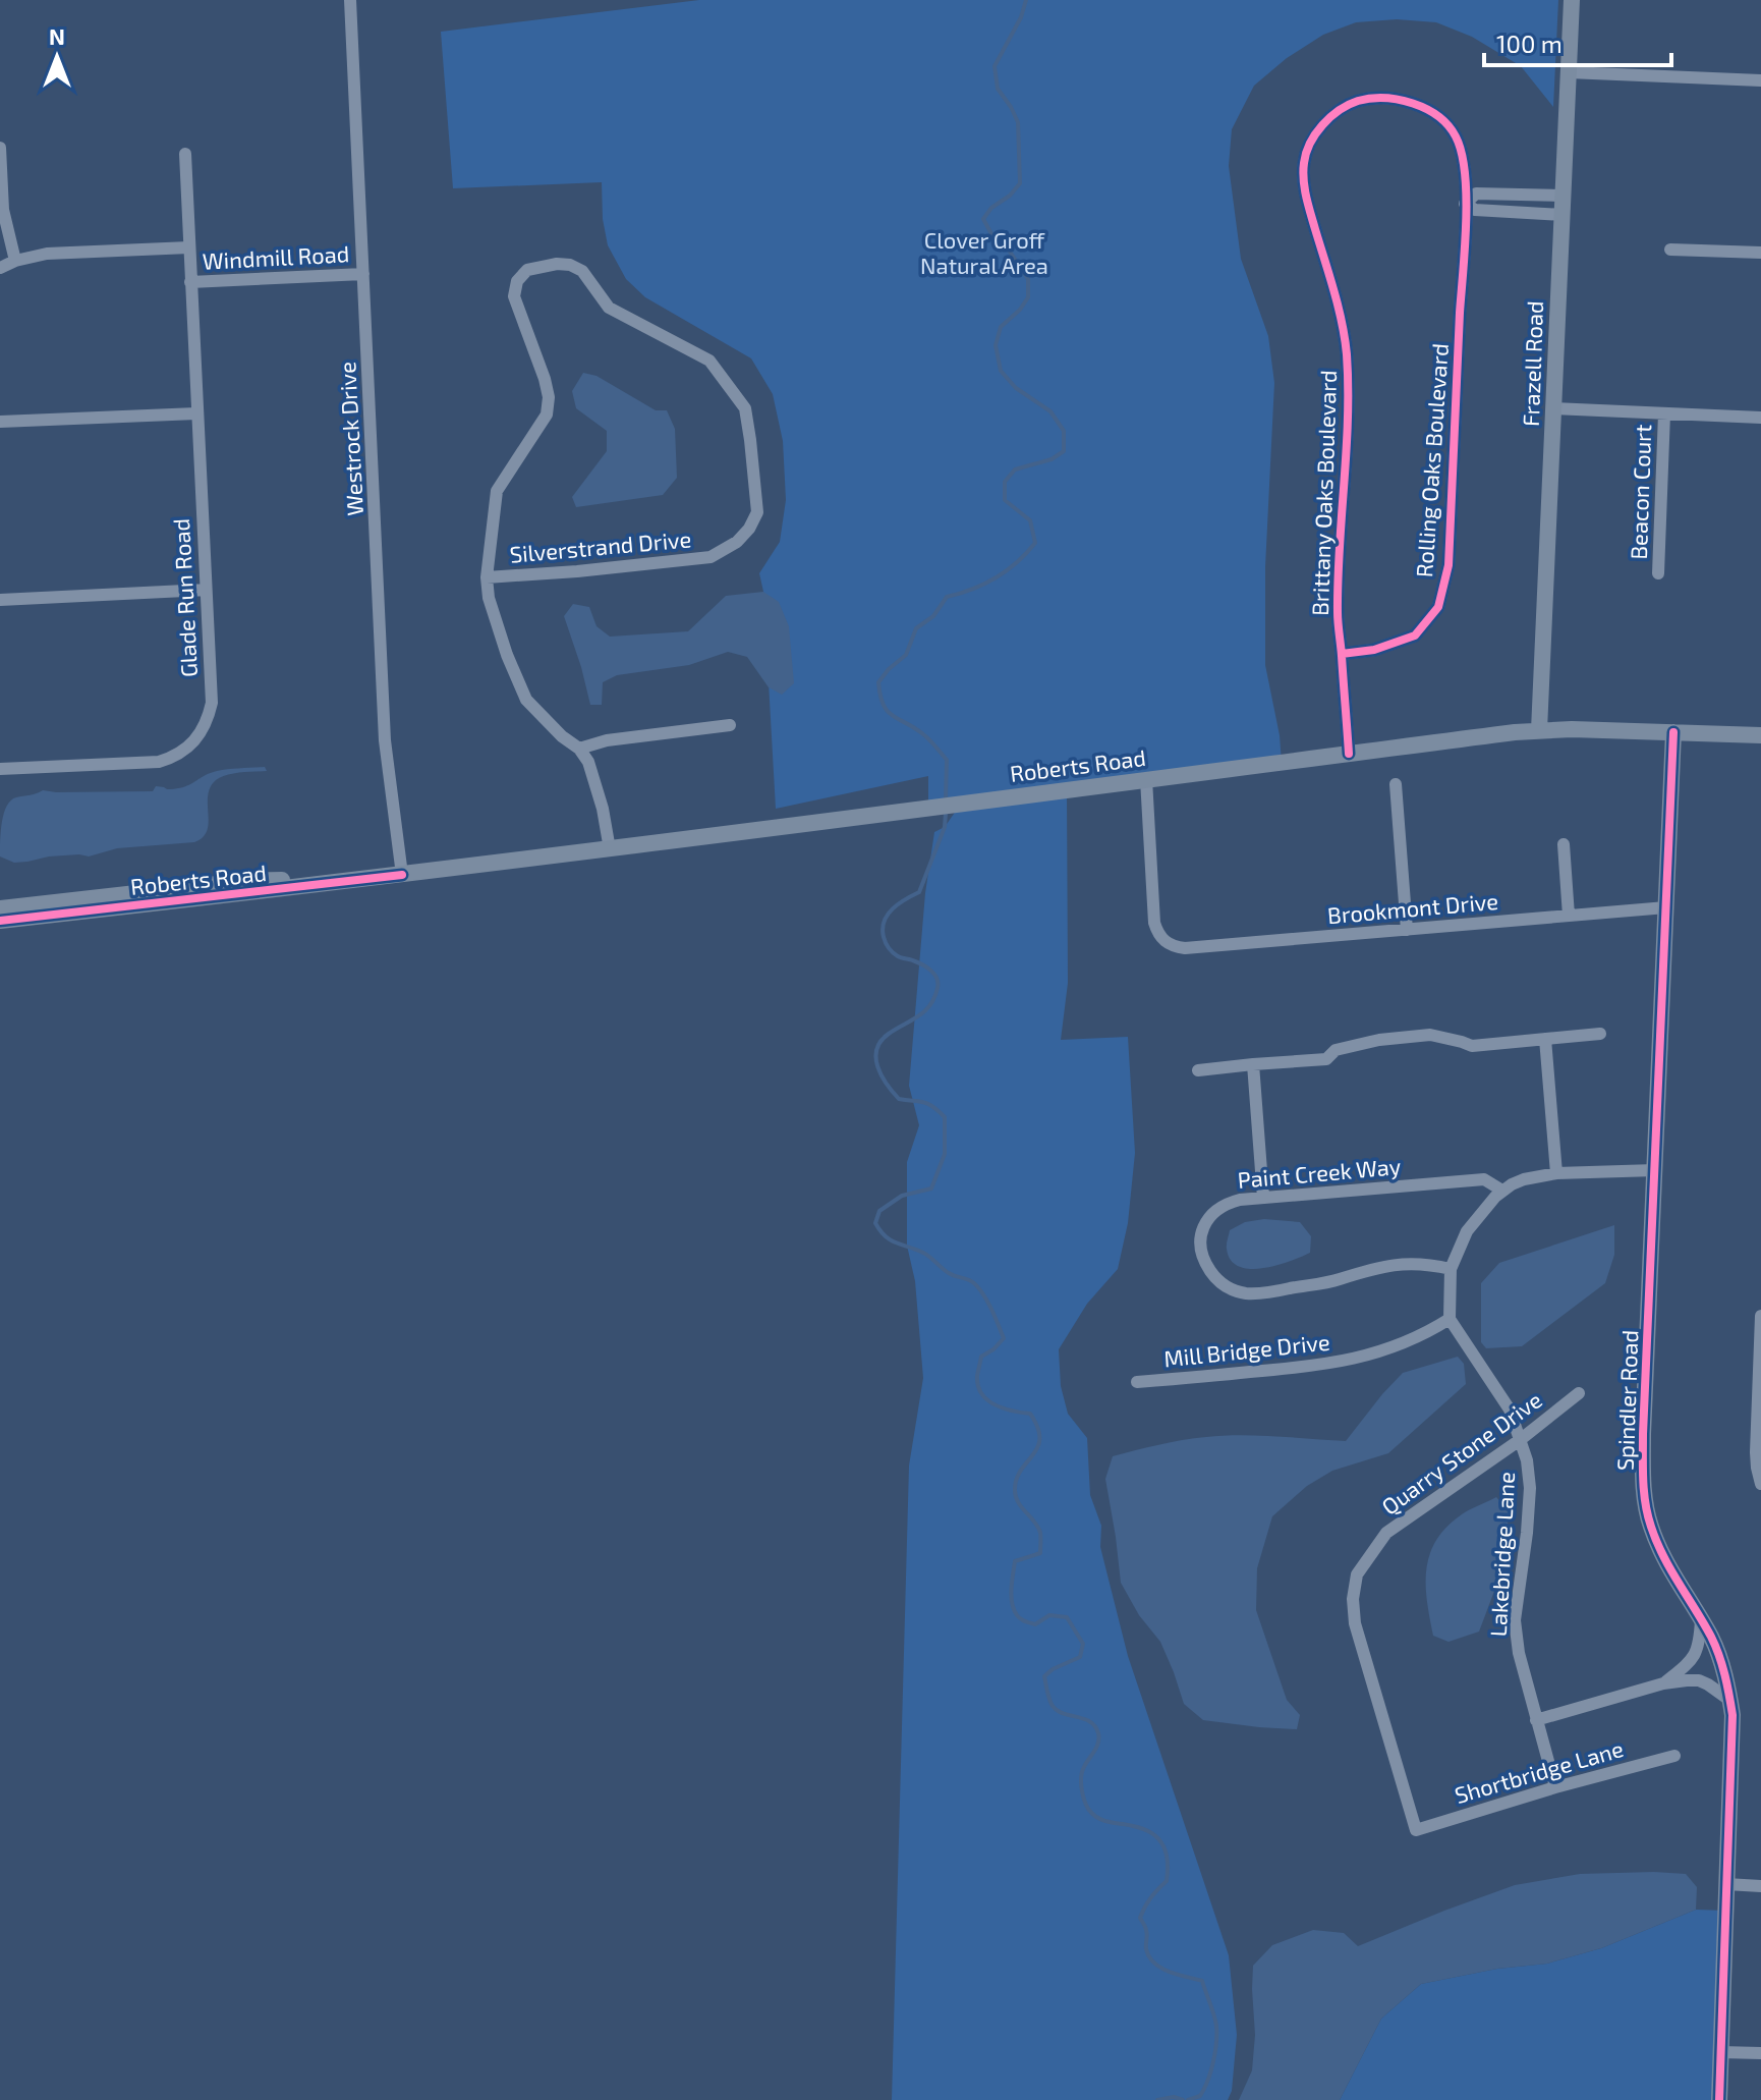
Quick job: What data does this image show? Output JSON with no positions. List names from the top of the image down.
{
  "streets": {
    "main road": ["Frazell Road", "Roberts Road", "Spindler Road"],
    "street": [
      "Windmill Road",
      "Westrock Drive",
      "Rolling Oaks Boulevard",
      "Beacon Court",
      "Brittany Oaks Boulevard",
      "Silverstrand Drive",
      "Glade Run Road",
      "Brookmont Drive",
      "Paint Creek Way",
      "Mill Bridge Drive",
      "Quarry Stone Drive",
      "Lakebridge Lane",
      "Shortbridge Lane"
    ]
  },
  "crossings": [
    ["Windmill Road", "Westrock Drive"],
    ["Windmill Road", "Glade Run Road"],
    ["Frazell Road", "Roberts Road"],
    ["Westrock Drive", "Roberts Road"],
    ["Rolling Oaks Boulevard", "Brittany Oaks Boulevard"],
    ["Brittany Oaks Boulevard", "Roberts Road"],
    ["Roberts Road", "Brookmont Drive"],
    ["Roberts Road", "Spindler Road"],
    ["Brookmont Drive", "Spindler Road"],
    ["Mill Bridge Drive", "Lakebridge Lane"],
    ["Quarry Stone Drive", "Lakebridge Lane"],
    ["Quarry Stone Drive", "Shortbridge Lane"],
    ["Lakebridge Lane", "Shortbridge Lane"]
  ],
  "parks": ["Clover Groff Natural Area"],
  "scale_bar": "100 m",
  "north": "top"
}
